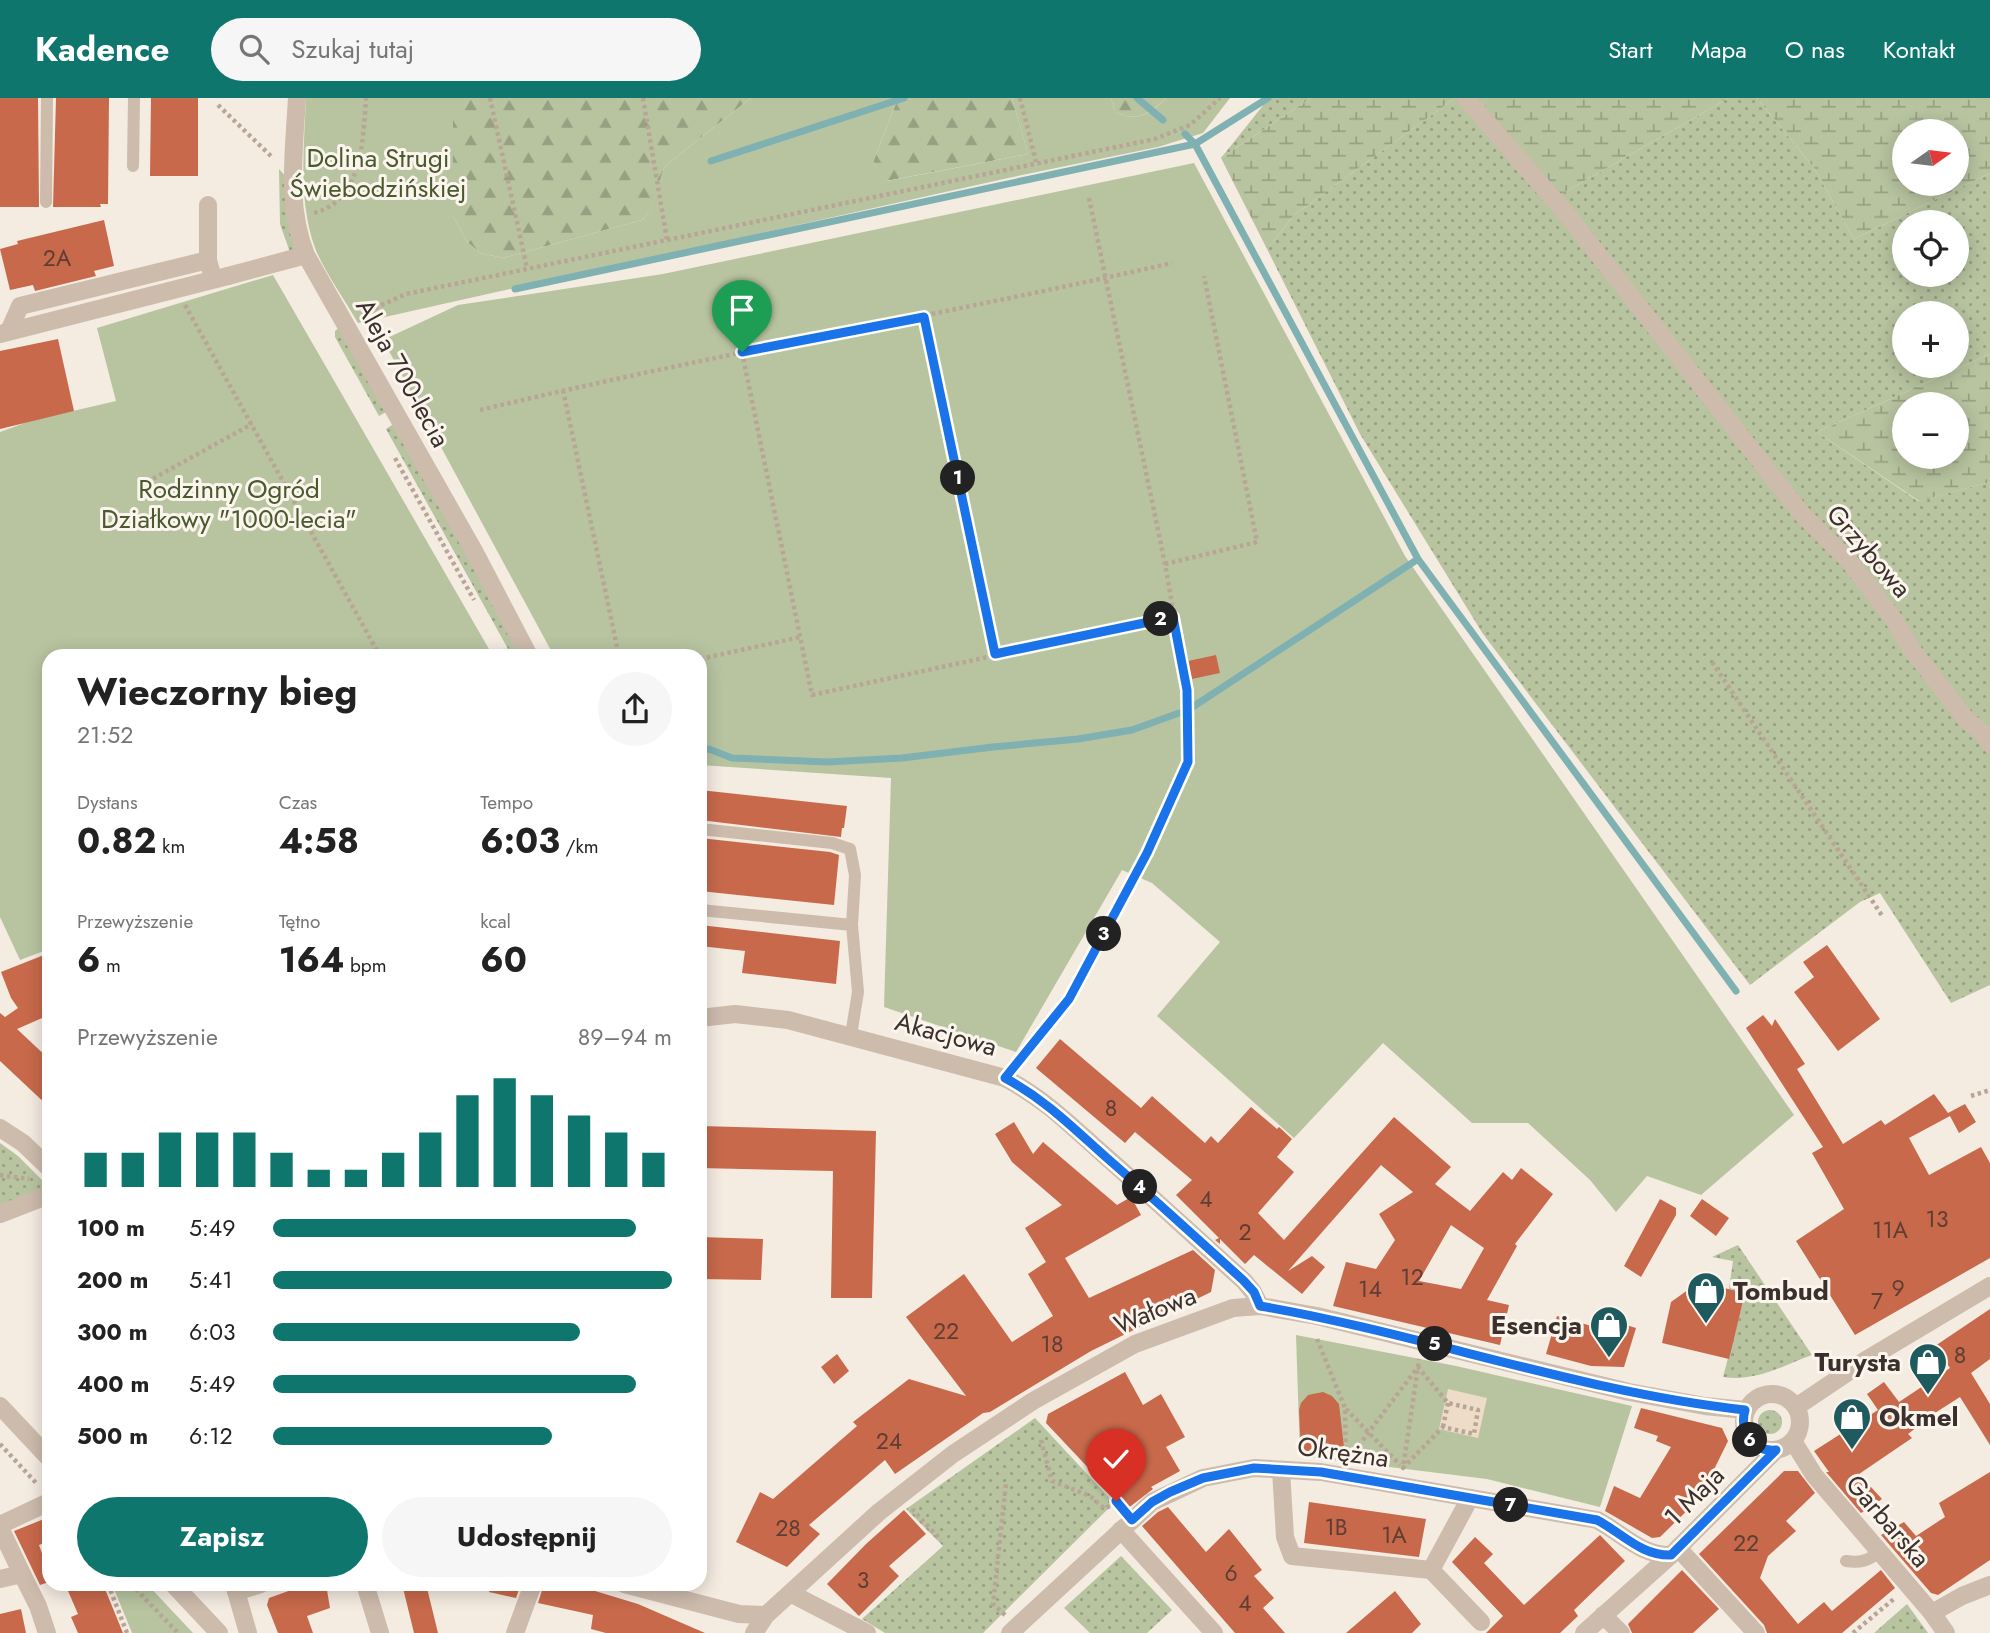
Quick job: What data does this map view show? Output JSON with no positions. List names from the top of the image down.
{
  "streets": {
    "street": [
      "Aleja 700-lecia",
      "Grzybowa",
      "Akacjowa",
      "Wałowa",
      "Okrężna",
      "1 Maja",
      "Garbarska"
    ]
  },
  "crossings": [
    ["Akacjowa", "Wałowa"],
    ["Wałowa", "1 Maja"],
    ["Wałowa", "Garbarska"],
    ["Okrężna", "1 Maja"],
    ["1 Maja", "Garbarska"]
  ],
  "parks": ["Dolina Strugi Świebodzińskiej", "Rodzinny Ogród Działkowy \"1000-lecia\""],
  "places": {
    "shop": [
      "Tombud",
      "Esencja",
      "Turysta",
      "Okmel"
    ]
  },
  "house_numbers": [
    "2A",
    "8",
    "4",
    "13",
    "11A",
    "2",
    "12",
    "9",
    "14",
    "7",
    "22",
    "18",
    "8",
    "24",
    "1B",
    "28",
    "1A",
    "22",
    "6",
    "3",
    "4"
  ],
  "north": "right",
  "page": {
    "header": "Kadence",
    "search": "Szukaj tutaj",
    "nav": [
      "Start",
      "Mapa",
      "O nas",
      "Kontakt"
    ],
    "map_buttons": ["+", "−"],
    "pins": [
      "1",
      "2",
      "3",
      "4",
      "5",
      "6",
      "7"
    ],
    "heading": ["Wieczorny bieg", "21:52"],
    "stats": [
      ["Dystans", "0.82 km"],
      ["Czas", "4:58"],
      ["Tempo", "6:03 /km"],
      ["Przewyższenie", "6 m"],
      ["Tętno", "164 bpm"],
      ["kcal", "60"]
    ],
    "chart": ["Przewyższenie", "89–94 m"],
    "list": [
      {
        "name": "100 m",
        "note": "5:49"
      },
      {
        "name": "200 m",
        "note": "5:41"
      },
      {
        "name": "300 m",
        "note": "6:03"
      },
      {
        "name": "400 m",
        "note": "5:49"
      },
      {
        "name": "500 m",
        "note": "6:12"
      }
    ],
    "buttons": ["Zapisz", "Udostępnij"]
  }
}
